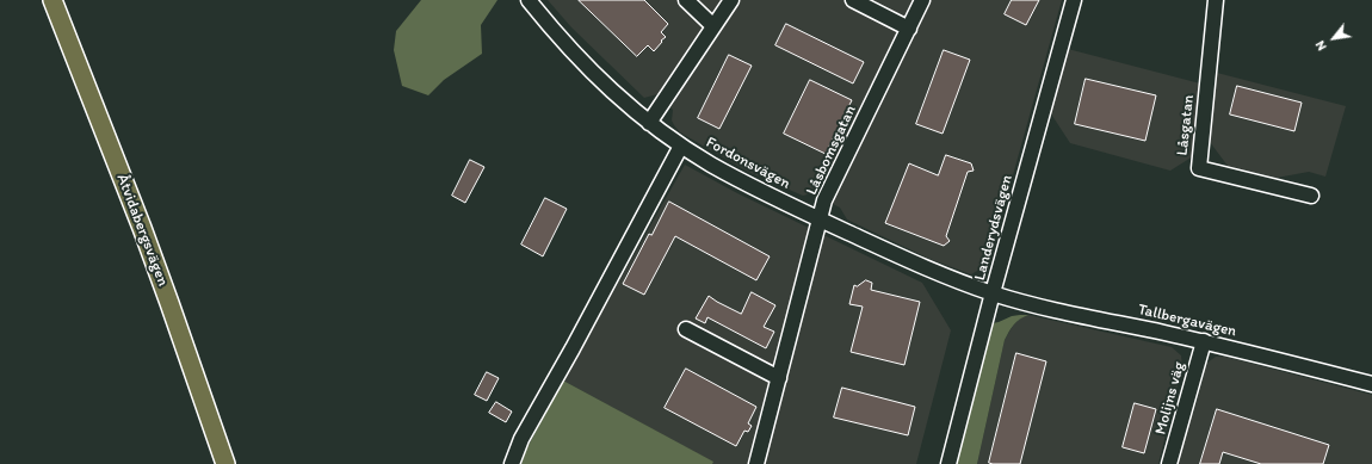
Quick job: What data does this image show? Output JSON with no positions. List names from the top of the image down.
{
  "streets": {
    "main road": ["Åtvidabergsvägen"],
    "street": [
      "Låsgatan",
      "Låsbomsgatan",
      "Fordonsvägen",
      "Landerydsvägen",
      "Tallbergavägen",
      "Molijns väg"
    ]
  },
  "crossings": [
    ["Låsbomsgatan", "Fordonsvägen"],
    ["Fordonsvägen", "Landerydsvägen"],
    ["Fordonsvägen", "Tallbergavägen"],
    ["Landerydsvägen", "Tallbergavägen"],
    ["Tallbergavägen", "Molijns väg"]
  ],
  "north": "bottom left"
}
